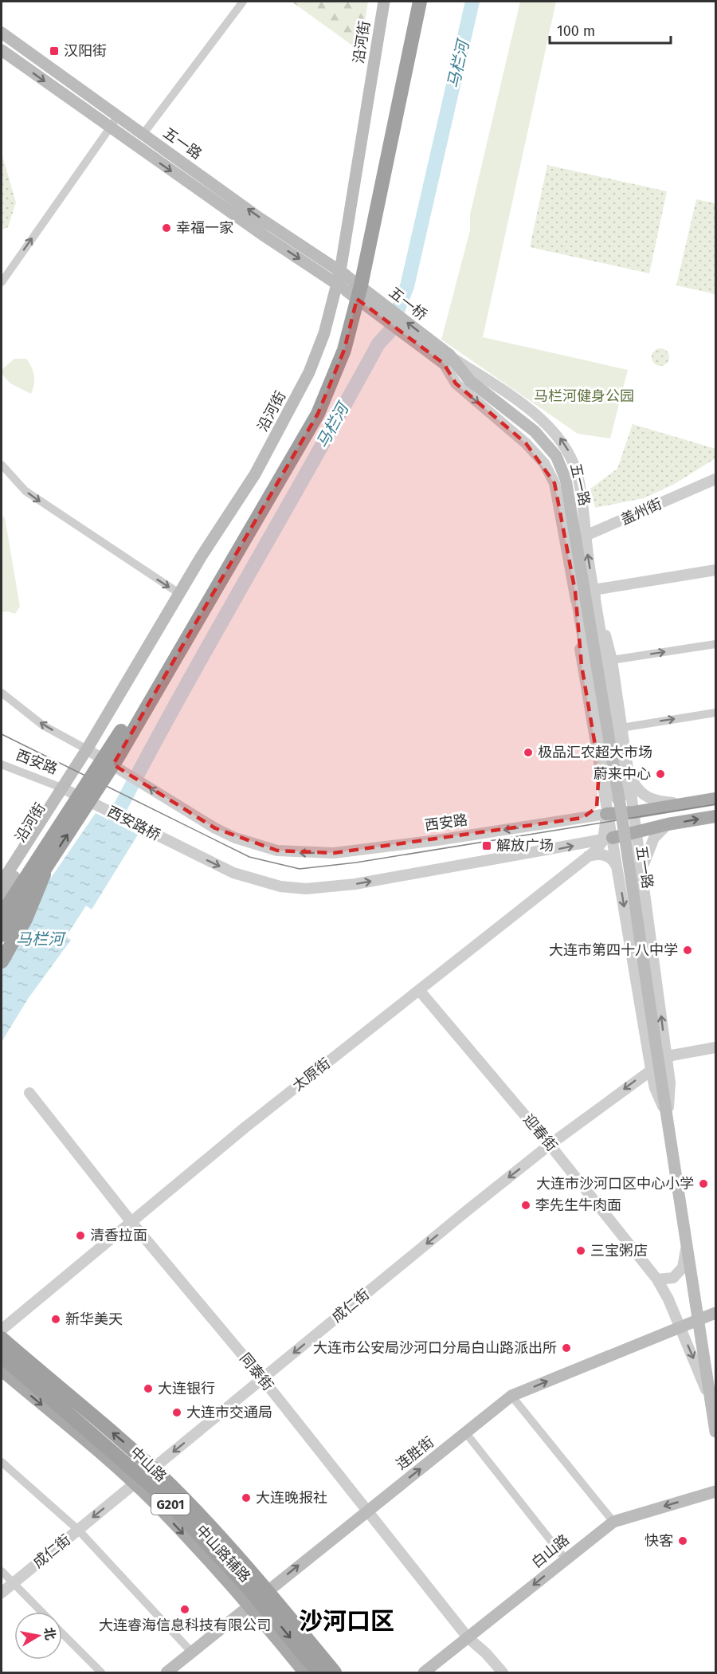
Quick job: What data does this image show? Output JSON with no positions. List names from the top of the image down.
{
  "streets": {
    "highway": ["中山路", "G201"],
    "main road": [
      "沿河街",
      "五一路",
      "五一桥",
      "西安路",
      "连胜街",
      "白山路",
      "中山路辅路"
    ],
    "street": [
      "盖州街",
      "西安路桥",
      "太原街",
      "迎春街",
      "成仁街",
      "同泰街"
    ]
  },
  "crossings": [
    ["沿河街", "五一路"],
    ["沿河街", "五一桥"],
    ["沿河街", "西安路"],
    ["沿河街", "西安路桥"],
    ["五一路", "五一桥"],
    ["五一路", "迎春街"],
    ["五一路", "成仁街"],
    ["五一路", "连胜街"],
    ["西安路", "西安路桥"],
    ["西安路", "太原街"],
    ["西安路桥", "太原街"],
    ["太原街", "迎春街"],
    ["太原街", "同泰街"],
    ["迎春街", "成仁街"],
    ["迎春街", "连胜街"],
    ["成仁街", "同泰街"],
    ["成仁街", "中山路"],
    ["成仁街", "中山路辅路"],
    ["同泰街", "连胜街"],
    ["同泰街", "白山路"],
    ["连胜街", "中山路"],
    ["连胜街", "中山路辅路"],
    ["中山路", "中山路辅路"]
  ],
  "one_way": [
    "西安路",
    "西安路桥",
    "成仁街",
    "连胜街",
    "白山路",
    "中山路辅路"
  ],
  "districts": ["沙河口区"],
  "water": ["马栏河"],
  "parks": ["马栏河健身公园"],
  "places": {
    "transit": ["汉阳街", "解放广场"],
    "other": [
      "幸福一家",
      "极品汇农超大市场",
      "蔚来中心",
      "大连市第四十八中学",
      "大连市沙河口区中心小学",
      "李先生牛肉面",
      "清香拉面",
      "三宝粥店",
      "新华美天",
      "大连市公安局沙河口分局白山路派出所",
      "大连银行",
      "大连市交通局",
      "大连晚报社",
      "快客",
      "大连睿海信息科技有限公司"
    ]
  },
  "scale_bar": "100 m",
  "north": "right"
}
